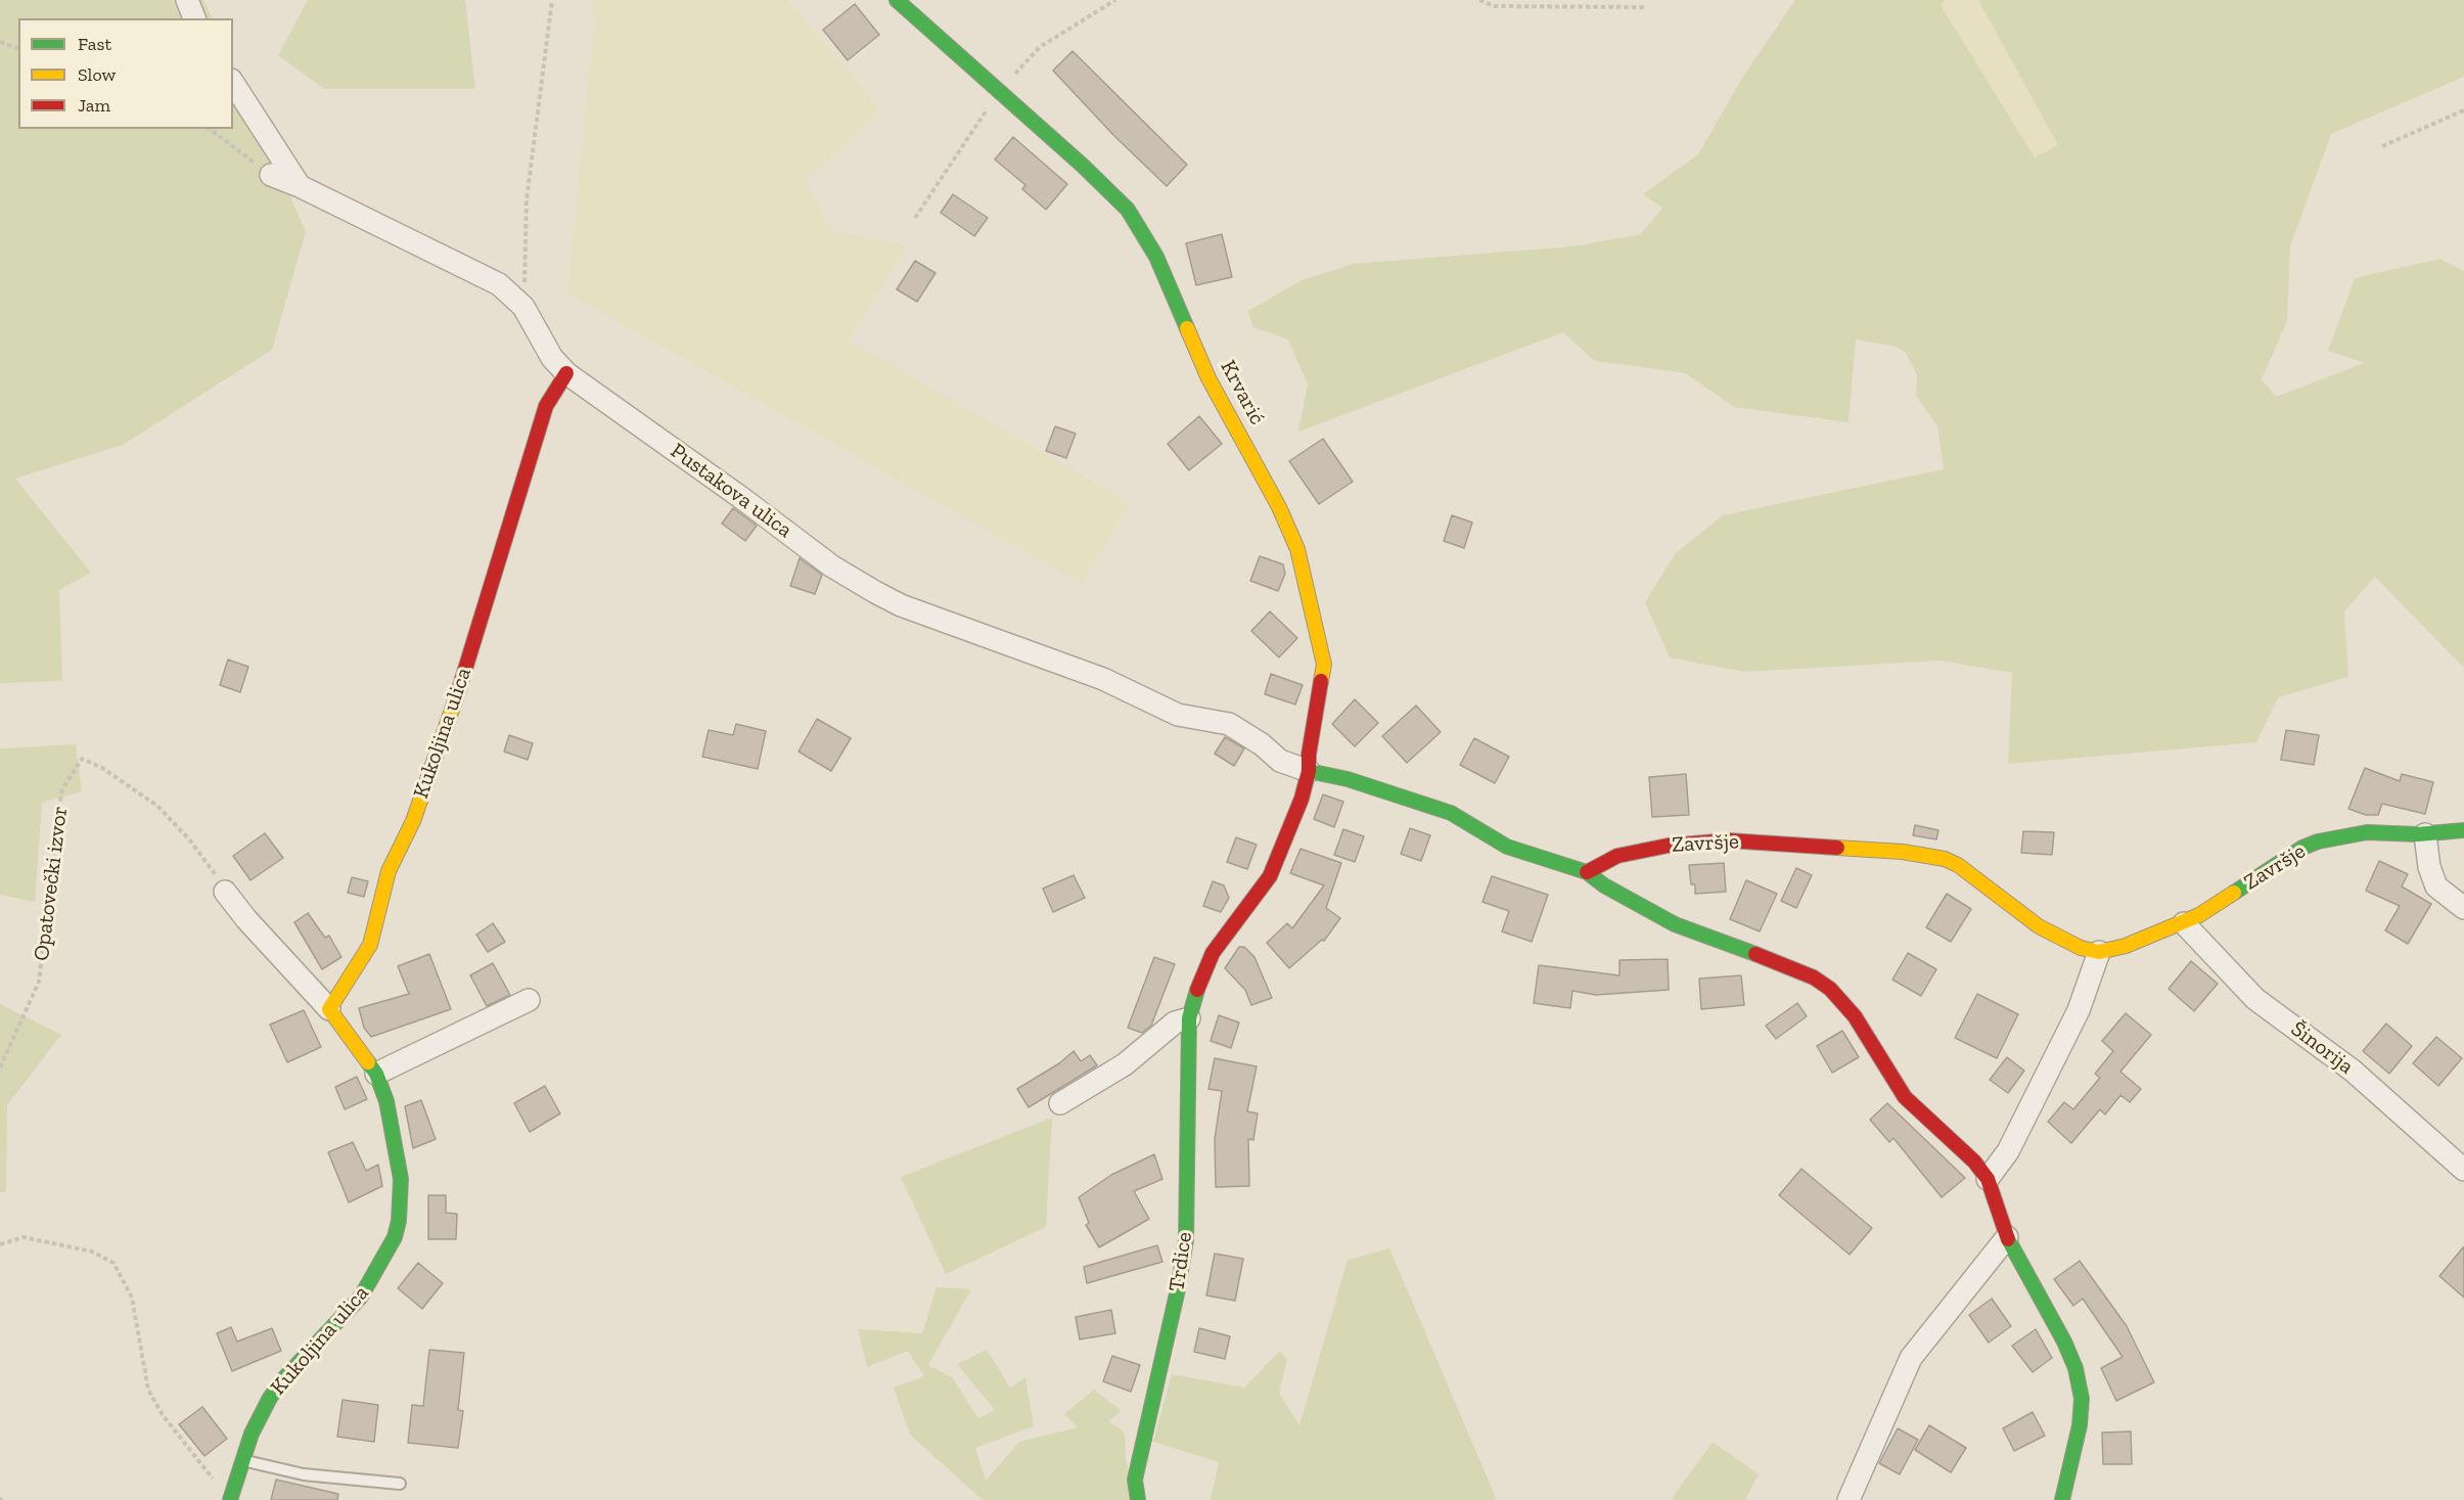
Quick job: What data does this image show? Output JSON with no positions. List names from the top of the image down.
{
  "streets": {
    "street": [
      "Krvarić",
      "Pustakova ulica",
      "Kukoljina ulica",
      "Završje",
      "Šinorija",
      "Trdice"
    ],
    "path": ["Opatovečki izvor"]
  },
  "crossings": [
    ["Krvarić", "Pustakova ulica"],
    ["Krvarić", "Trdice"],
    ["Pustakova ulica", "Kukoljina ulica"],
    ["Pustakova ulica", "Trdice"],
    ["Završje", "Šinorija"]
  ],
  "legend": ["Fast", "Slow", "Jam"]
}
